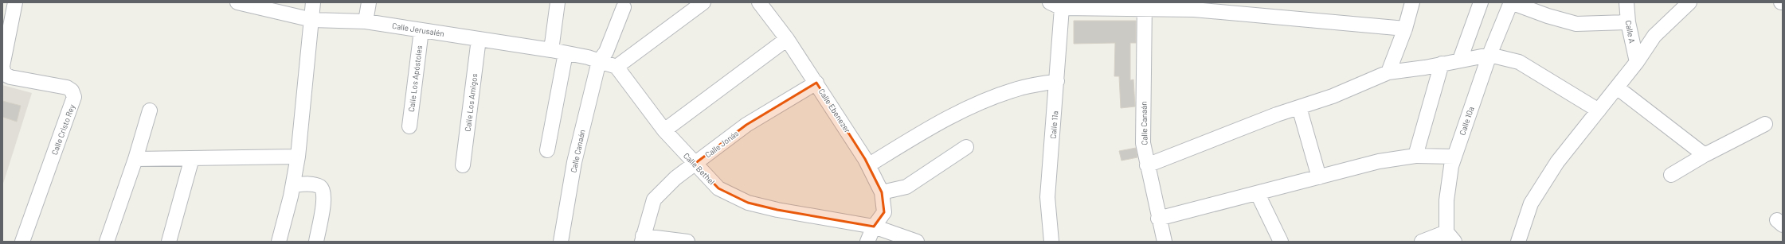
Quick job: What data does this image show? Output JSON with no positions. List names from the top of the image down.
{
  "streets": {
    "street": [
      "Calle Jerusalén",
      "Calle A",
      "Calle Los Apóstoles",
      "Calle Los Amigos",
      "Calle Ebenezer",
      "Calle 10a",
      "Calle Canaán",
      "Calle 11a",
      "Calle Cristo Rey",
      "Calle Jonás",
      "Calle Bethel"
    ]
  },
  "crossings": [
    ["Calle Jerusalén", "Calle Los Apóstoles"],
    ["Calle Jerusalén", "Calle Los Amigos"],
    ["Calle Jerusalén", "Calle Canaán"],
    ["Calle Ebenezer", "Calle Jonás"],
    ["Calle Ebenezer", "Calle Bethel"],
    ["Calle Jonás", "Calle Bethel"]
  ]
}
